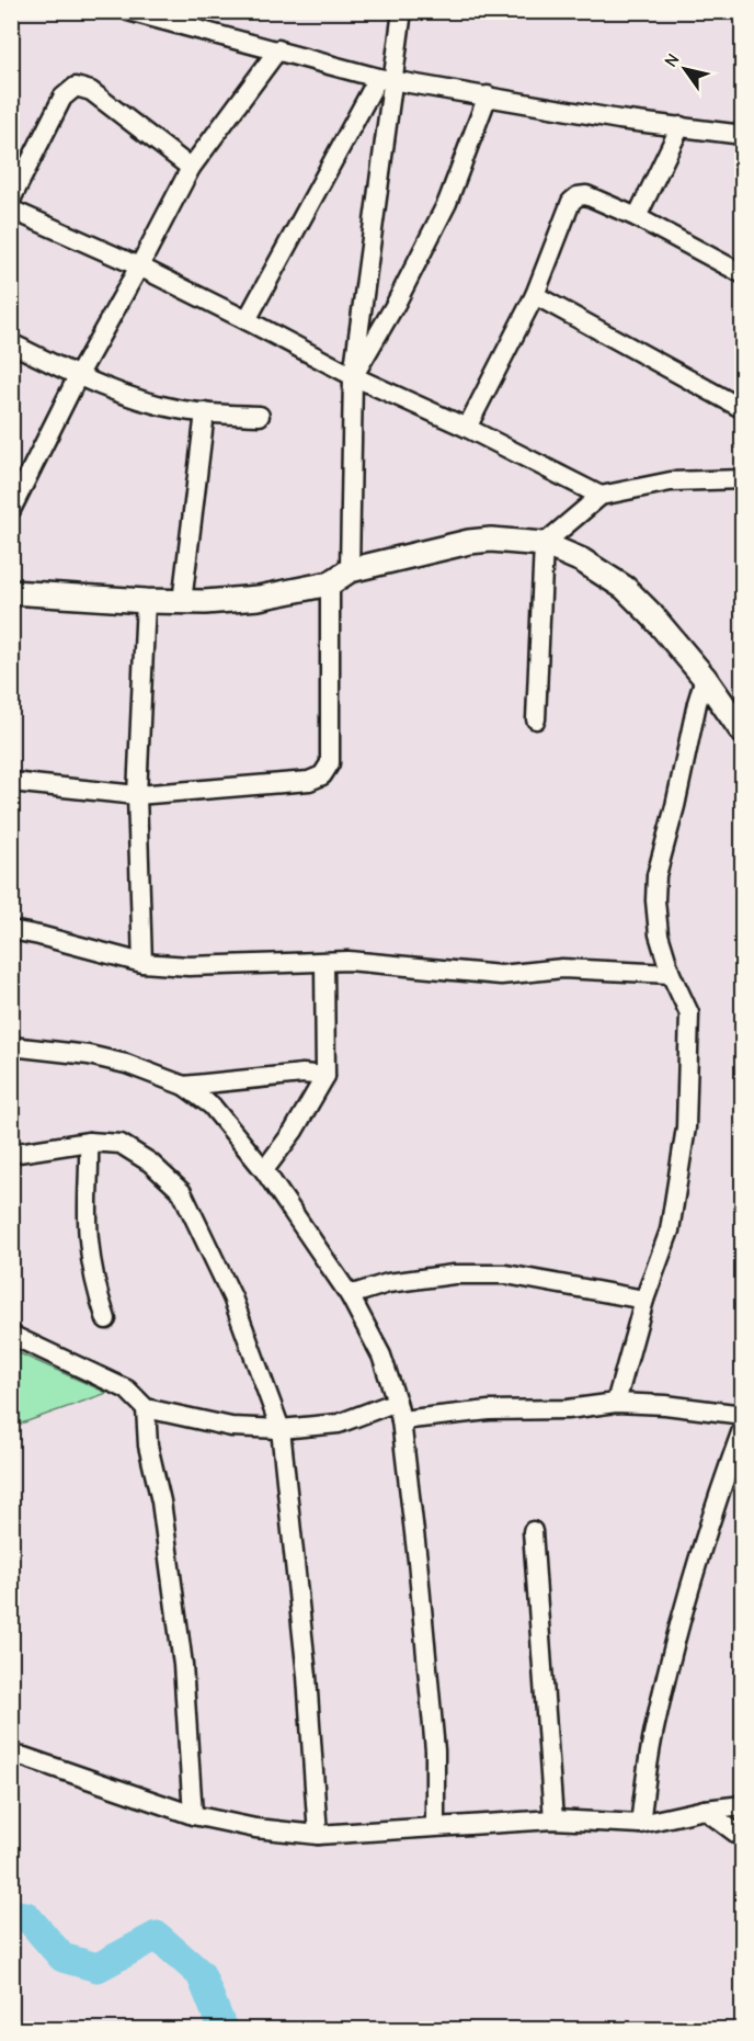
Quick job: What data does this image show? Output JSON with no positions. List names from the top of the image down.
{
  "north": "top left"
}
